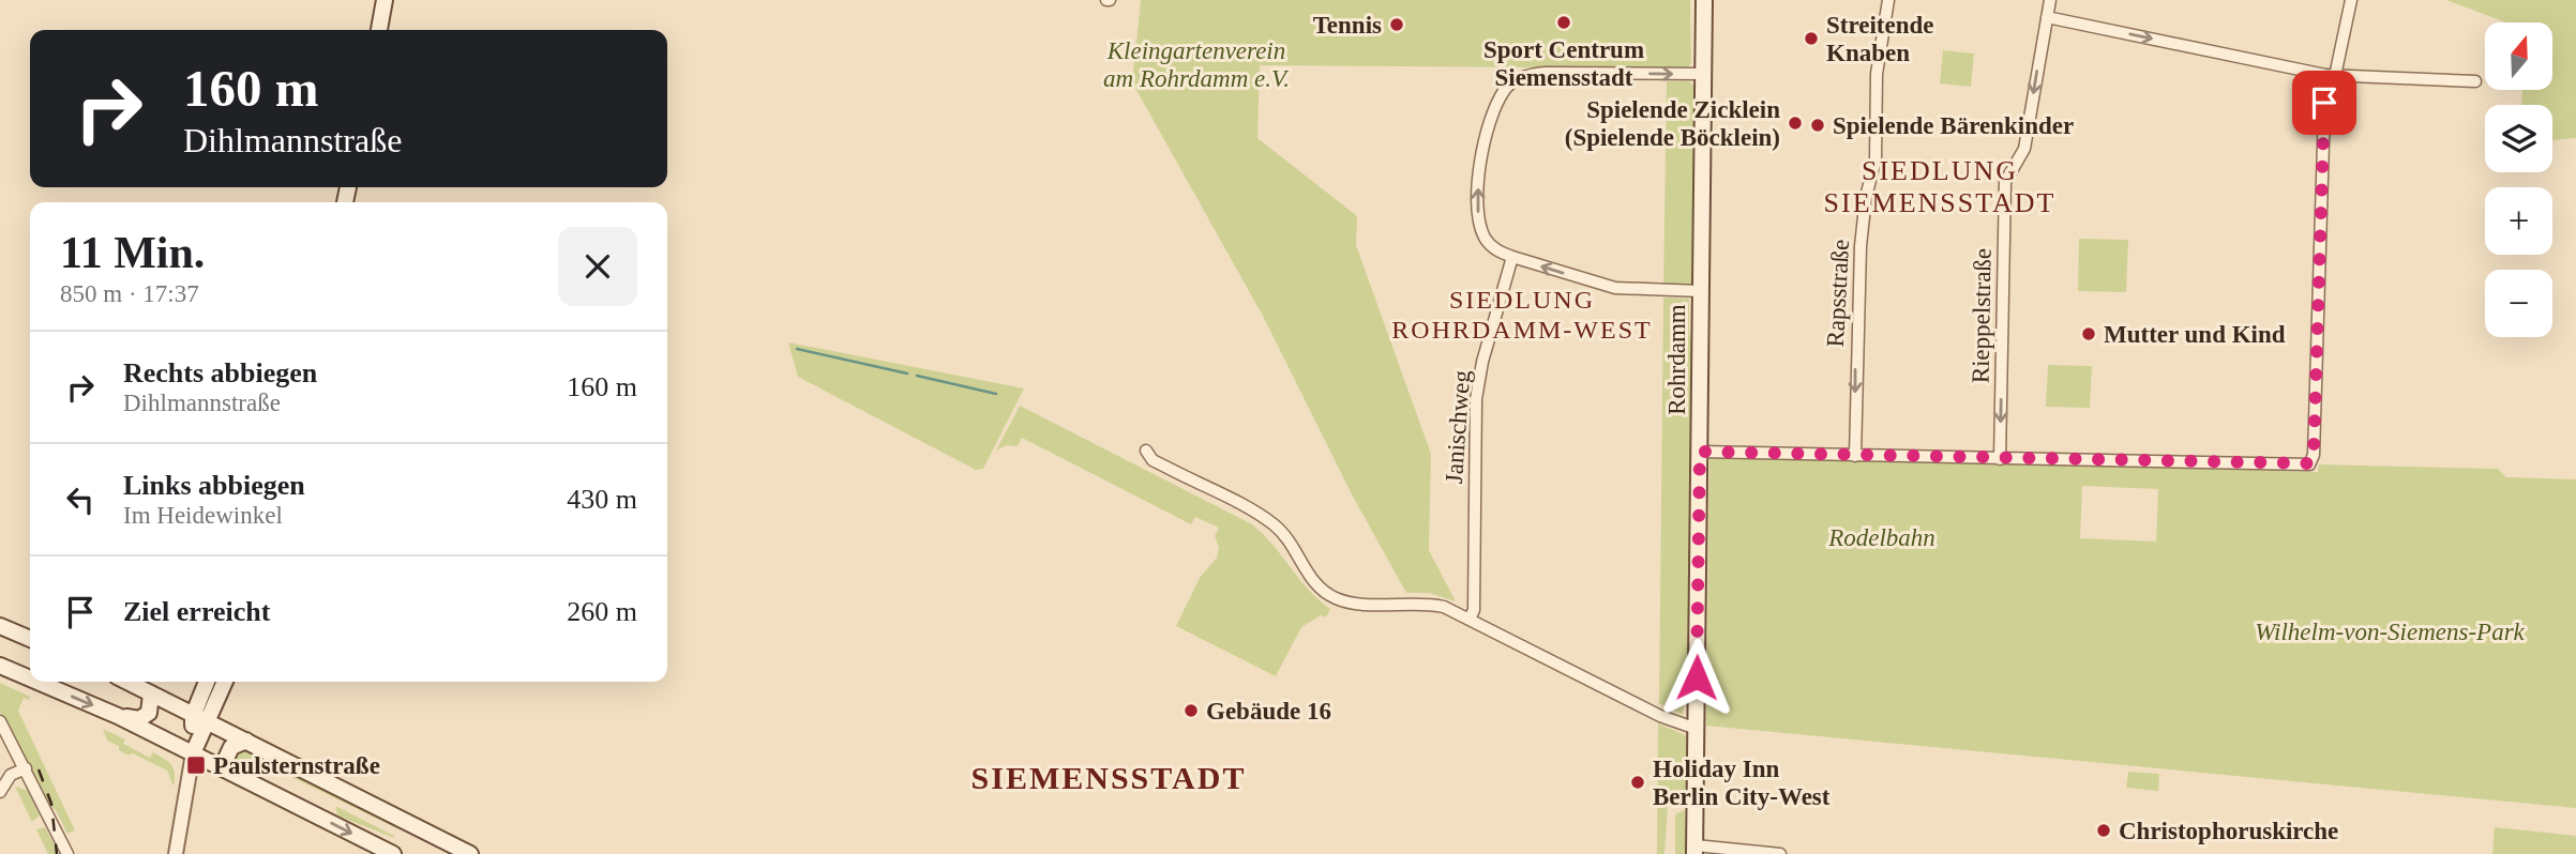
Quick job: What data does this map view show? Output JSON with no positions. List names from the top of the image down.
{
  "streets": {
    "main road": ["Rohrdamm"],
    "street": ["Rapsstraße", "Rieppelstraße", "Janischweg"]
  },
  "one_way": ["Rapsstraße", "Rieppelstraße"],
  "districts": ["SIEDLUNG SIEMENSSTADT", "SIEDLUNG ROHRDAMM-WEST", "SIEMENSSTADT"],
  "parks": ["Kleingartenverein am Rohrdamm e.V.", "Rodelbahn", "Wilhelm-von-Siemens-Park"],
  "places": {
    "other": [
      "Sport Centrum Siemensstadt",
      "Tennis",
      "Streitende Knaben",
      "Spielende Zicklein (Spielende Böcklein)",
      "Spielende Bärenkinder",
      "Mutter und Kind",
      "Gebäude 16",
      "Holiday Inn Berlin City-West",
      "Christophoruskirche"
    ],
    "transit": ["Paulsternstraße"]
  },
  "north": "top",
  "page": {
    "map_buttons": ["+", "−"],
    "turn": ["160 m", "Dihlmannstraße"],
    "heading": ["11 Min.", "850 m · 17:37"],
    "list": [
      {
        "name": "Rechts abbiegen",
        "note": "Dihlmannstraße",
        "value": "160 m"
      },
      {
        "name": "Links abbiegen",
        "note": "Im Heidewinkel",
        "value": "430 m"
      },
      {
        "name": "Ziel erreicht",
        "value": "260 m"
      }
    ]
  }
}
